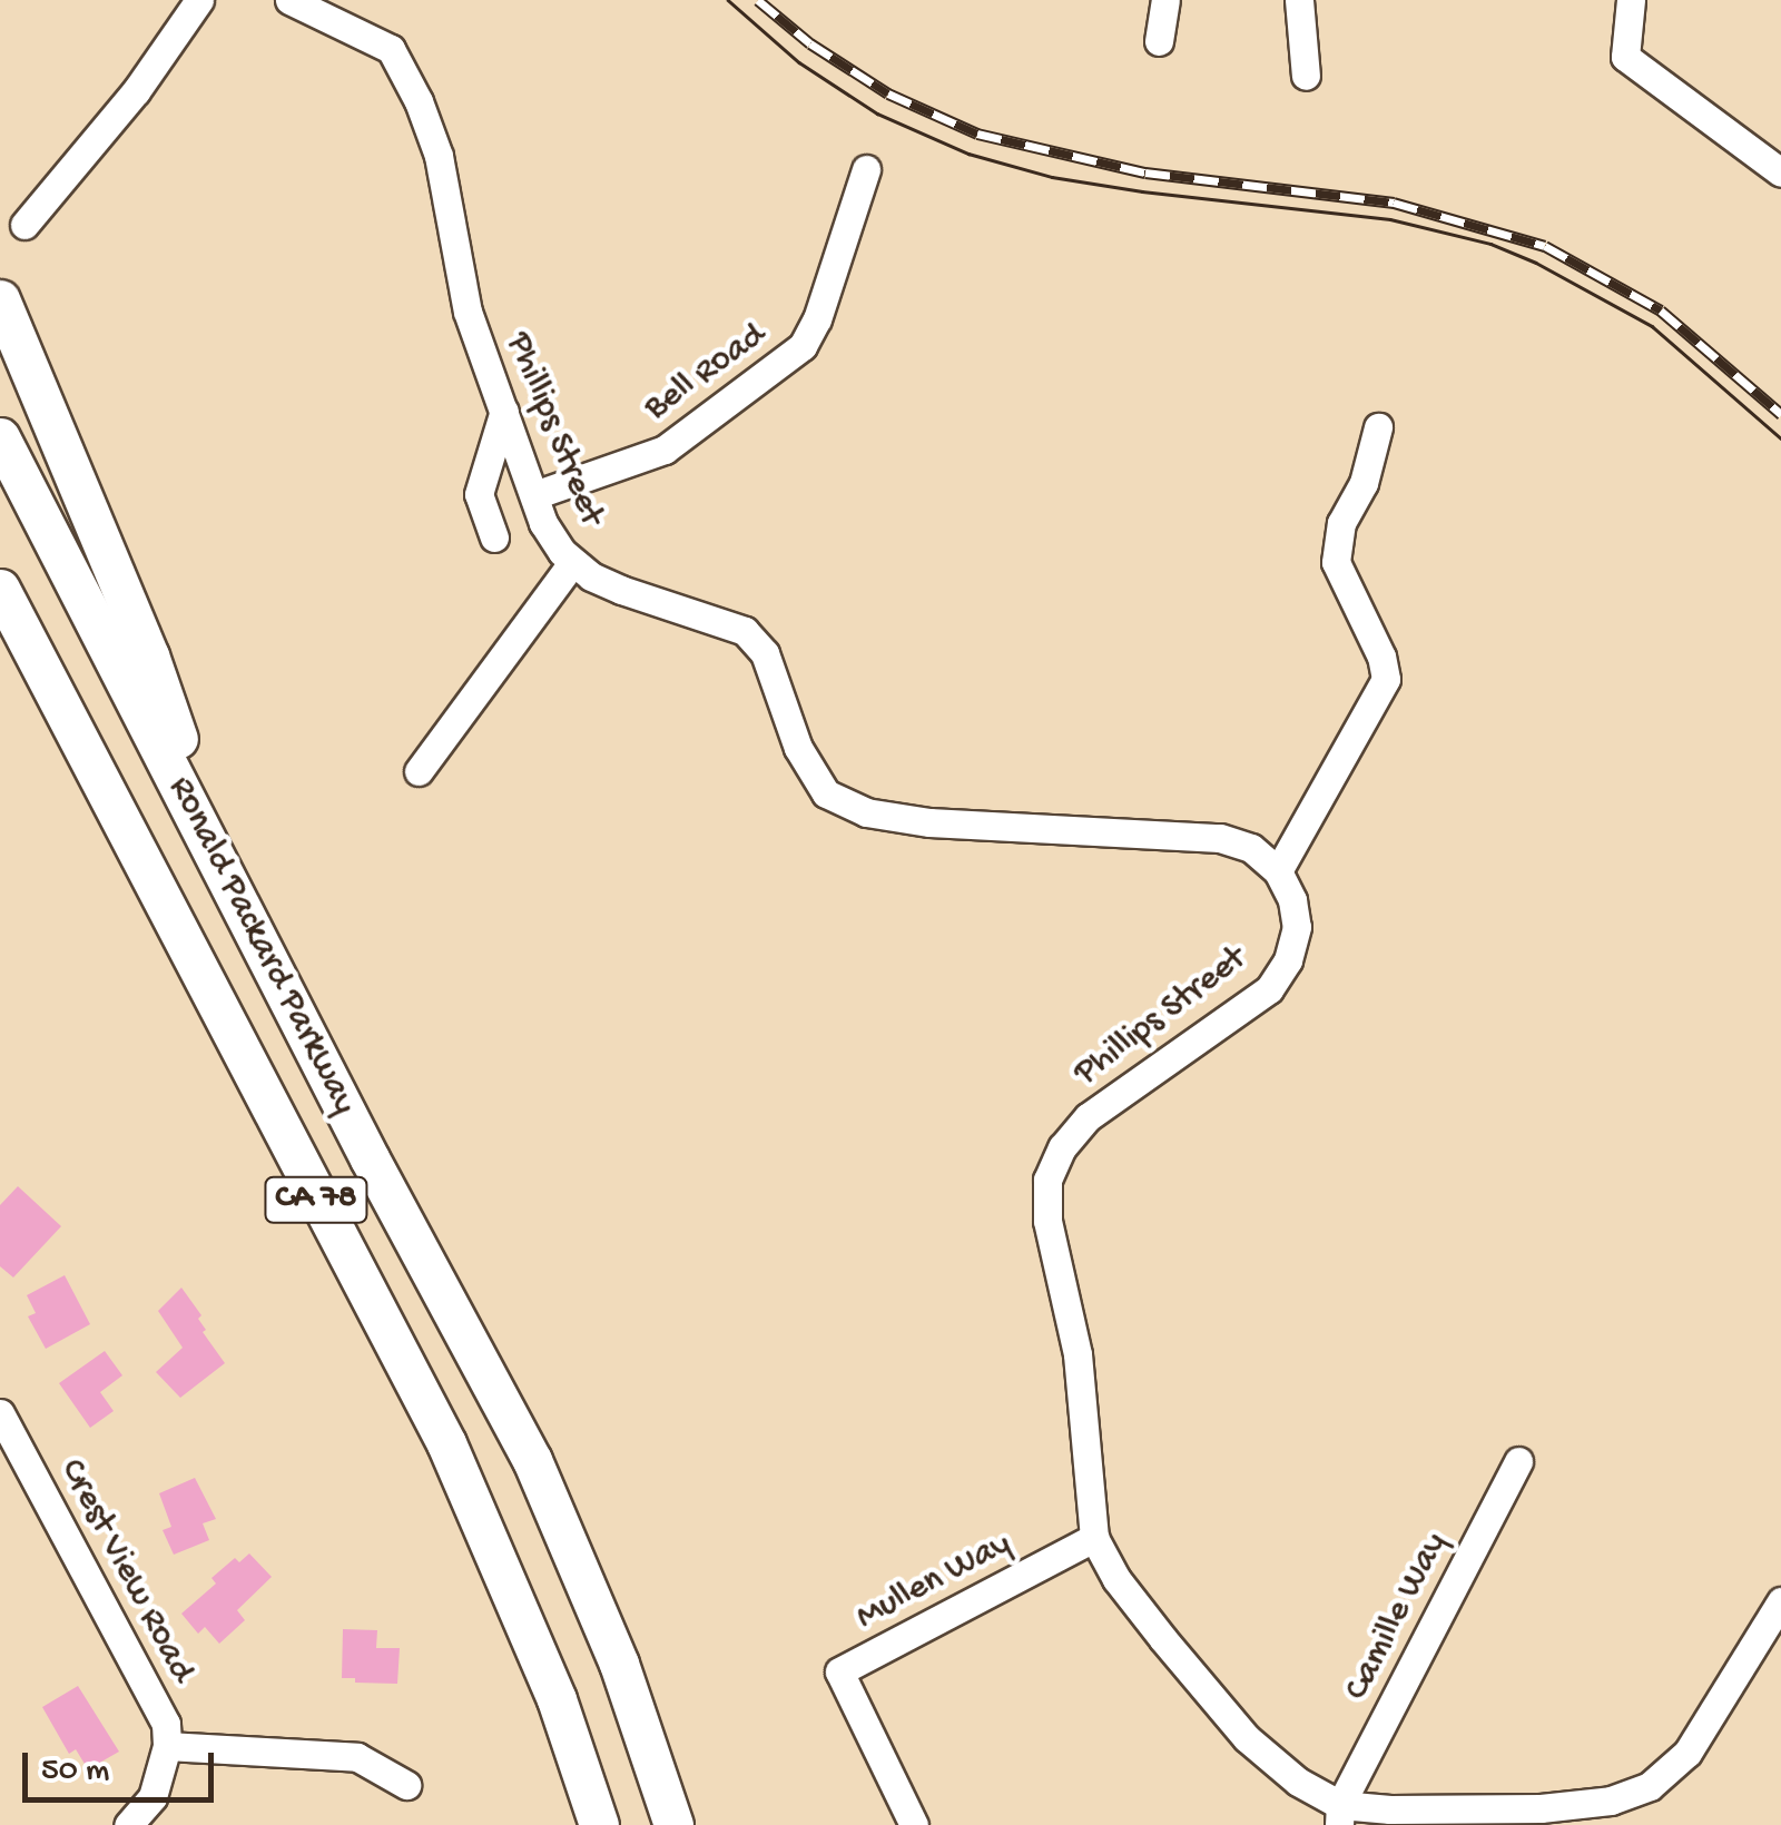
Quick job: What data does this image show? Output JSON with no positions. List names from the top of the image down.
{
  "streets": {
    "highway": ["Ronald Packard Parkway", "CA 78"],
    "street": [
      "Bell Road",
      "Phillips Street",
      "Crest View Road",
      "Mullen Way",
      "Camille Way"
    ]
  },
  "crossings": [
    ["Bell Road", "Phillips Street"],
    ["Phillips Street", "Mullen Way"],
    ["Phillips Street", "Camille Way"]
  ],
  "scale_bar": "50 m"
}
